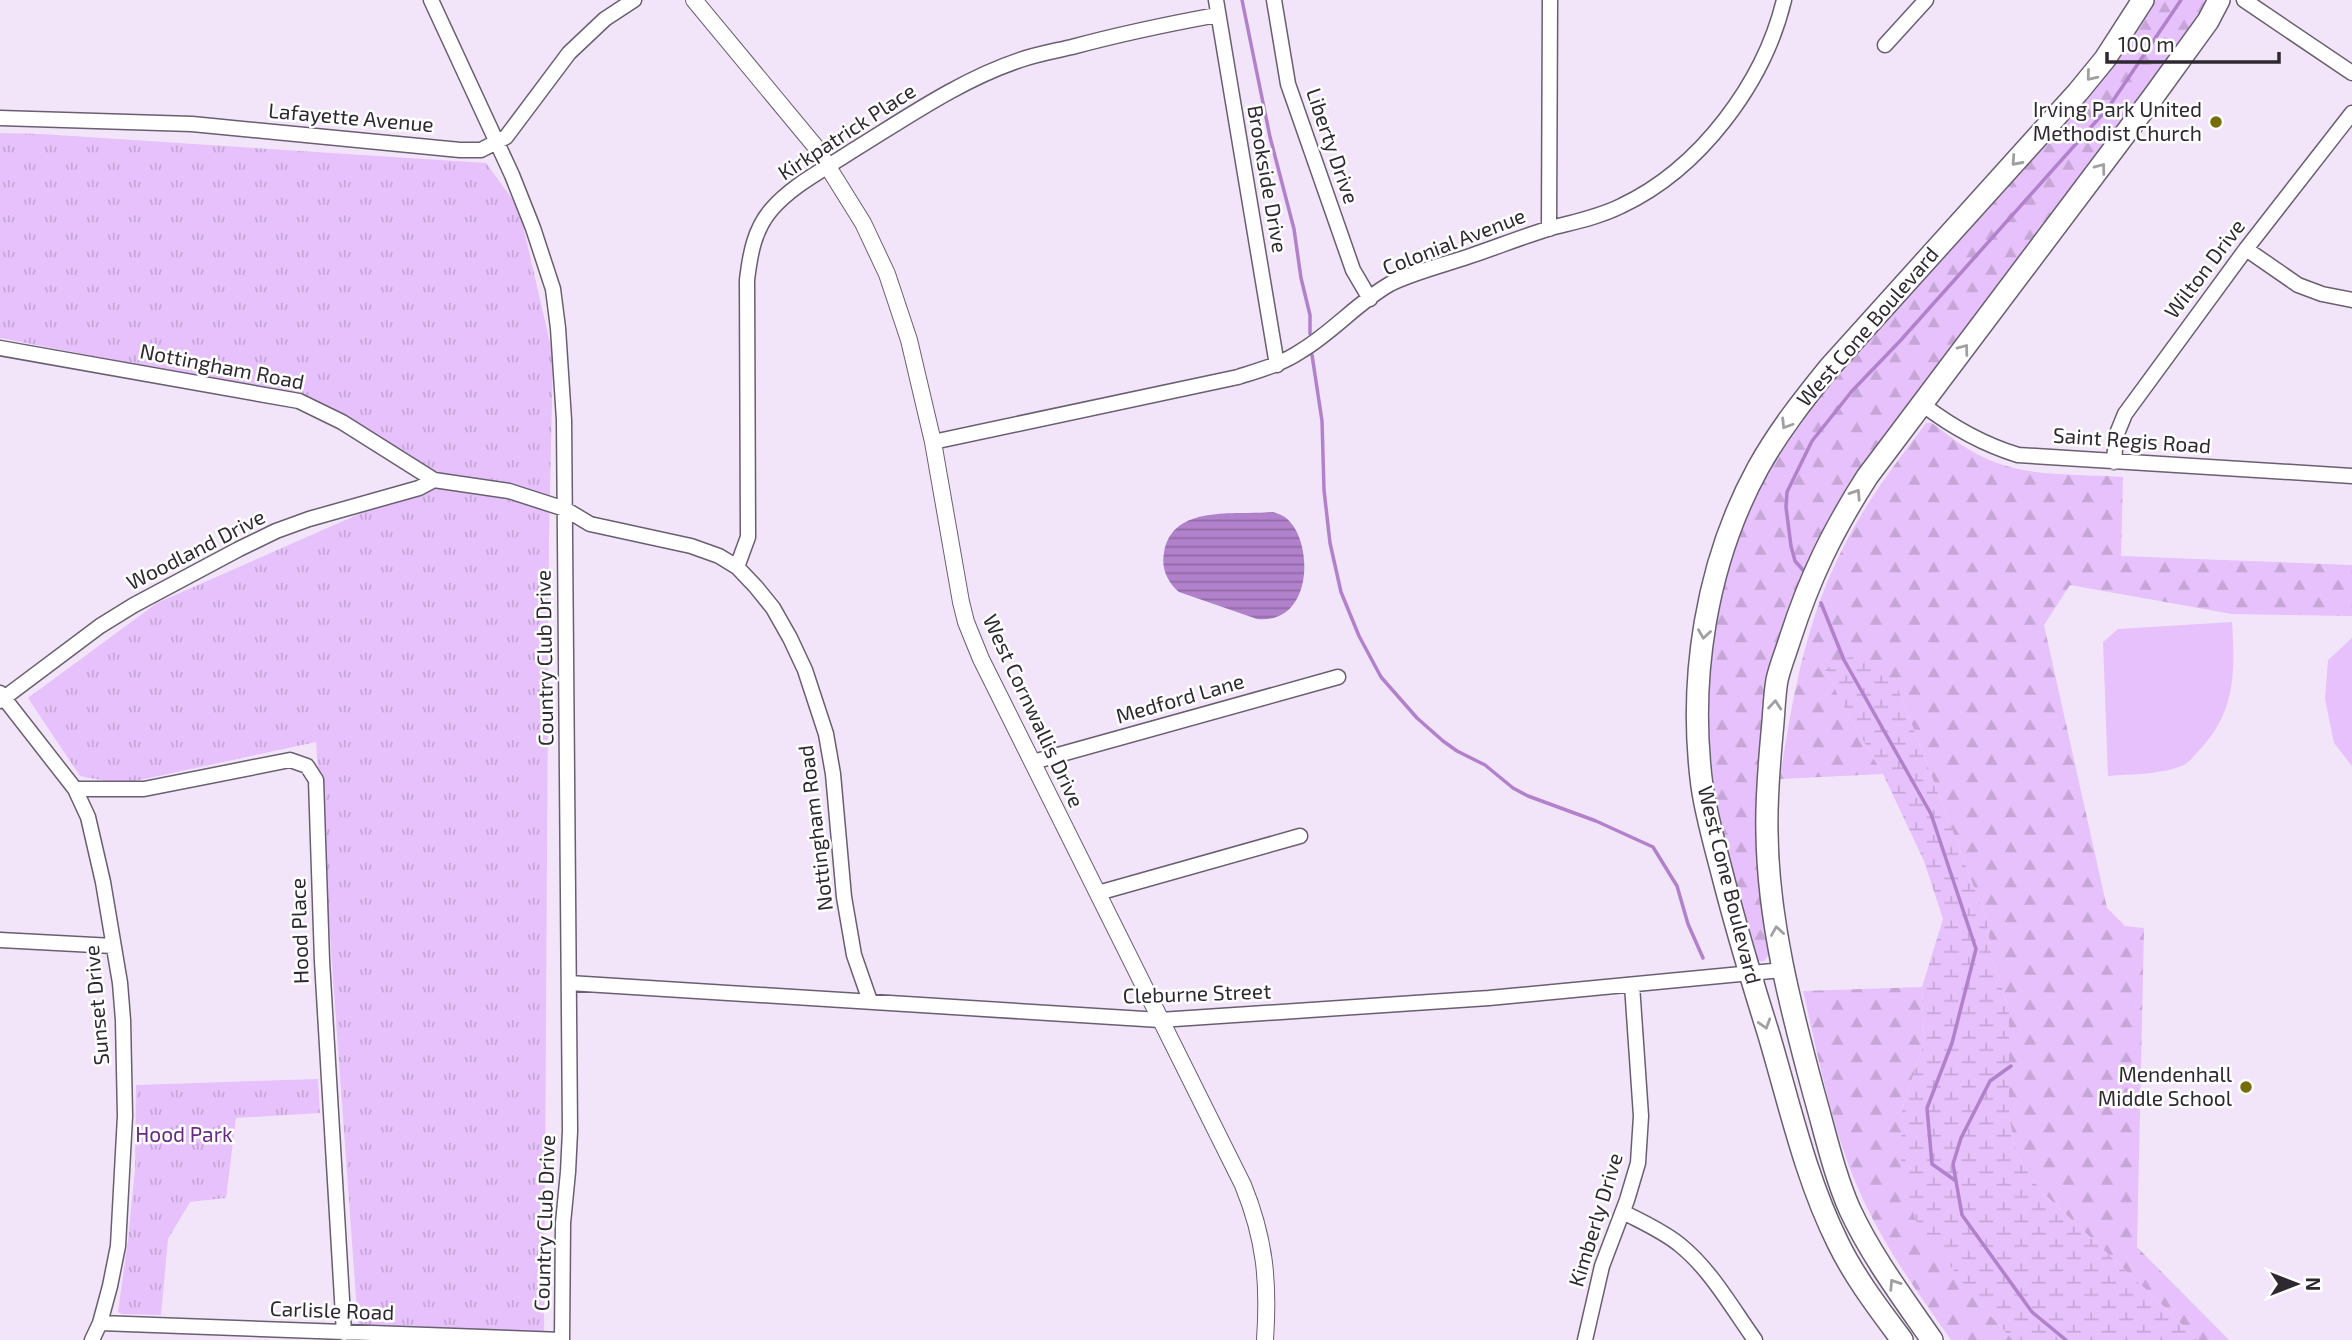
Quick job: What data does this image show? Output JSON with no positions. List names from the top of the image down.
{
  "streets": {
    "main road": ["West Cone Boulevard"],
    "street": [
      "Lafayette Avenue",
      "Kirkpatrick Place",
      "Liberty Drive",
      "Brookside Drive",
      "Colonial Avenue",
      "Wilton Drive",
      "Nottingham Road",
      "Saint Regis Road",
      "Woodland Drive",
      "Country Club Drive",
      "Medford Lane",
      "West Cornwallis Drive",
      "Hood Place",
      "Cleburne Street",
      "Sunset Drive",
      "Kimberly Drive",
      "Carlisle Road"
    ]
  },
  "crossings": [
    ["Lafayette Avenue", "Country Club Drive"],
    ["Kirkpatrick Place", "Brookside Drive"],
    ["Kirkpatrick Place", "Nottingham Road"],
    ["Kirkpatrick Place", "West Cornwallis Drive"],
    ["Liberty Drive", "Colonial Avenue"],
    ["Brookside Drive", "Colonial Avenue"],
    ["Colonial Avenue", "West Cornwallis Drive"],
    ["Wilton Drive", "Saint Regis Road"],
    ["West Cone Boulevard", "Saint Regis Road"],
    ["West Cone Boulevard", "Cleburne Street"],
    ["Nottingham Road", "Woodland Drive"],
    ["Nottingham Road", "Country Club Drive"],
    ["Nottingham Road", "Cleburne Street"],
    ["Woodland Drive", "Sunset Drive"],
    ["Country Club Drive", "Cleburne Street"],
    ["Country Club Drive", "Carlisle Road"],
    ["Medford Lane", "West Cornwallis Drive"],
    ["West Cornwallis Drive", "Cleburne Street"],
    ["Hood Place", "Sunset Drive"],
    ["Hood Place", "Carlisle Road"],
    ["Cleburne Street", "Kimberly Drive"],
    ["Sunset Drive", "Carlisle Road"]
  ],
  "parks": ["Hood Park"],
  "places": ["Irving Park United Methodist Church", "Mendenhall Middle School"],
  "scale_bar": "100 m",
  "north": "right"
}
